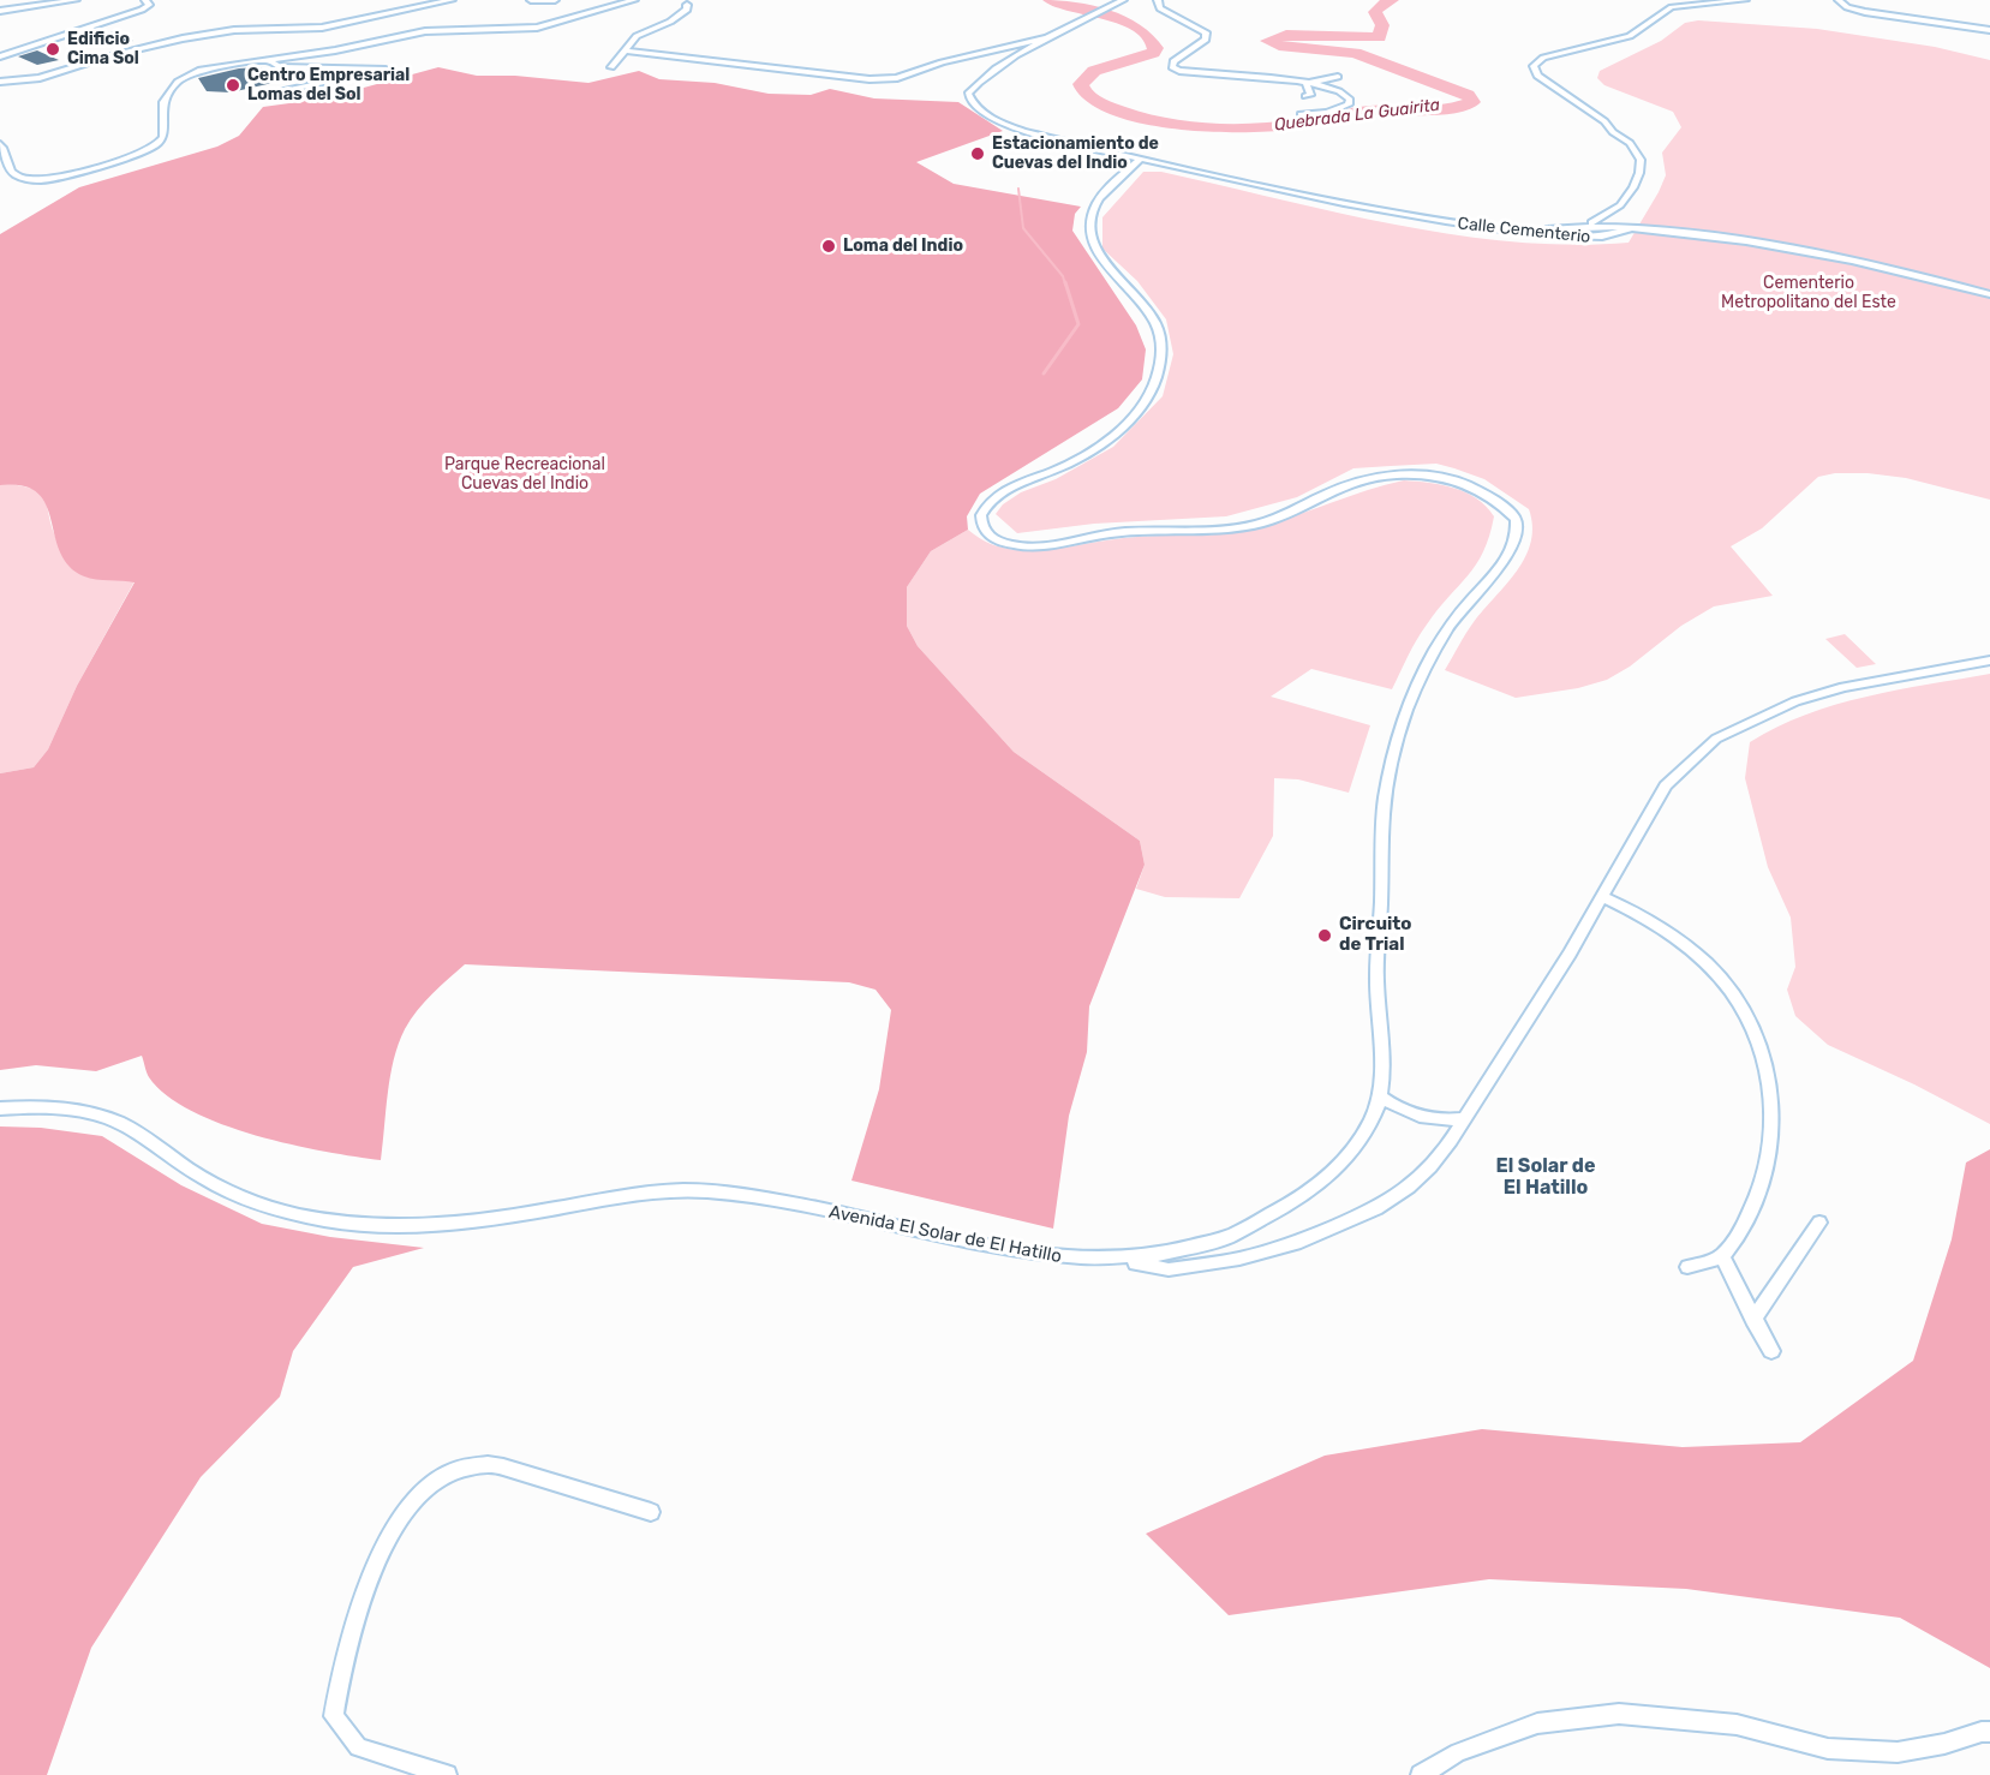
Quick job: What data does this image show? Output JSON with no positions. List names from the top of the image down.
{
  "streets": {
    "street": ["Calle Cementerio", "Avenida El Solar de El Hatillo"]
  },
  "crossings": [
    ["Calle Cementerio", "Avenida El Solar de El Hatillo"]
  ],
  "districts": ["El Solar de El Hatillo"],
  "water": ["Quebrada La Guairita"],
  "parks": ["Cementerio Metropolitano del Este", "Parque Recreacional Cuevas del Indio"],
  "places": [
    "Edificio Cima Sol",
    "Centro Empresarial Lomas del Sol",
    "Estacionamiento de Cuevas del Indio",
    "Loma del Indio",
    "Circuito de Trial"
  ]
}
